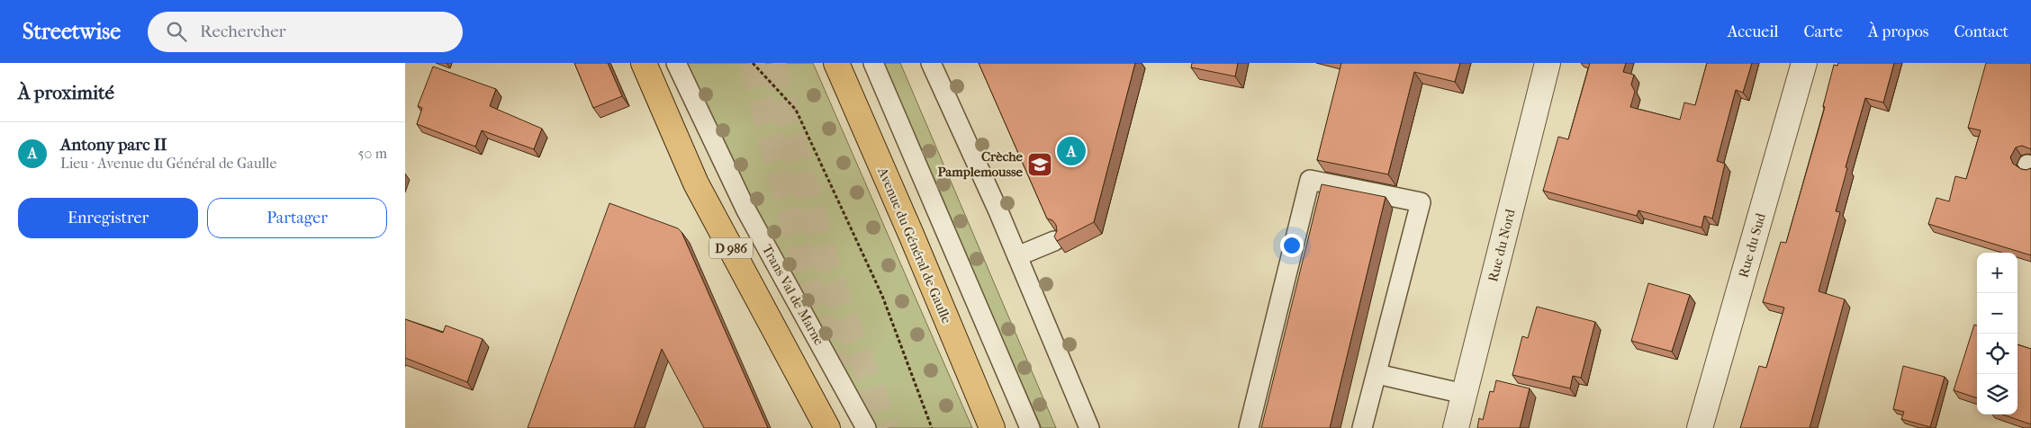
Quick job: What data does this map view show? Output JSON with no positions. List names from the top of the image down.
{
  "streets": {
    "main road": ["Avenue du Général de Gaulle", "D 986"],
    "street": ["Rue du Nord", "Rue du Sud"],
    "lane": ["Trans Val de Marne"]
  },
  "places": {
    "school or university": ["Crèche Pamplemousse"]
  },
  "page": {
    "header": "Streetwise",
    "search": "Rechercher",
    "nav": [
      "Accueil",
      "Carte",
      "À propos",
      "Contact"
    ],
    "heading": "À proximité",
    "list": [
      {
        "mark": "A",
        "name": "Antony parc II",
        "note": "Lieu · Avenue du Général de Gaulle",
        "value": "50 m"
      }
    ],
    "pins": "A",
    "buttons": ["Enregistrer", "Partager"],
    "map_buttons": ["+", "−"]
  }
}
